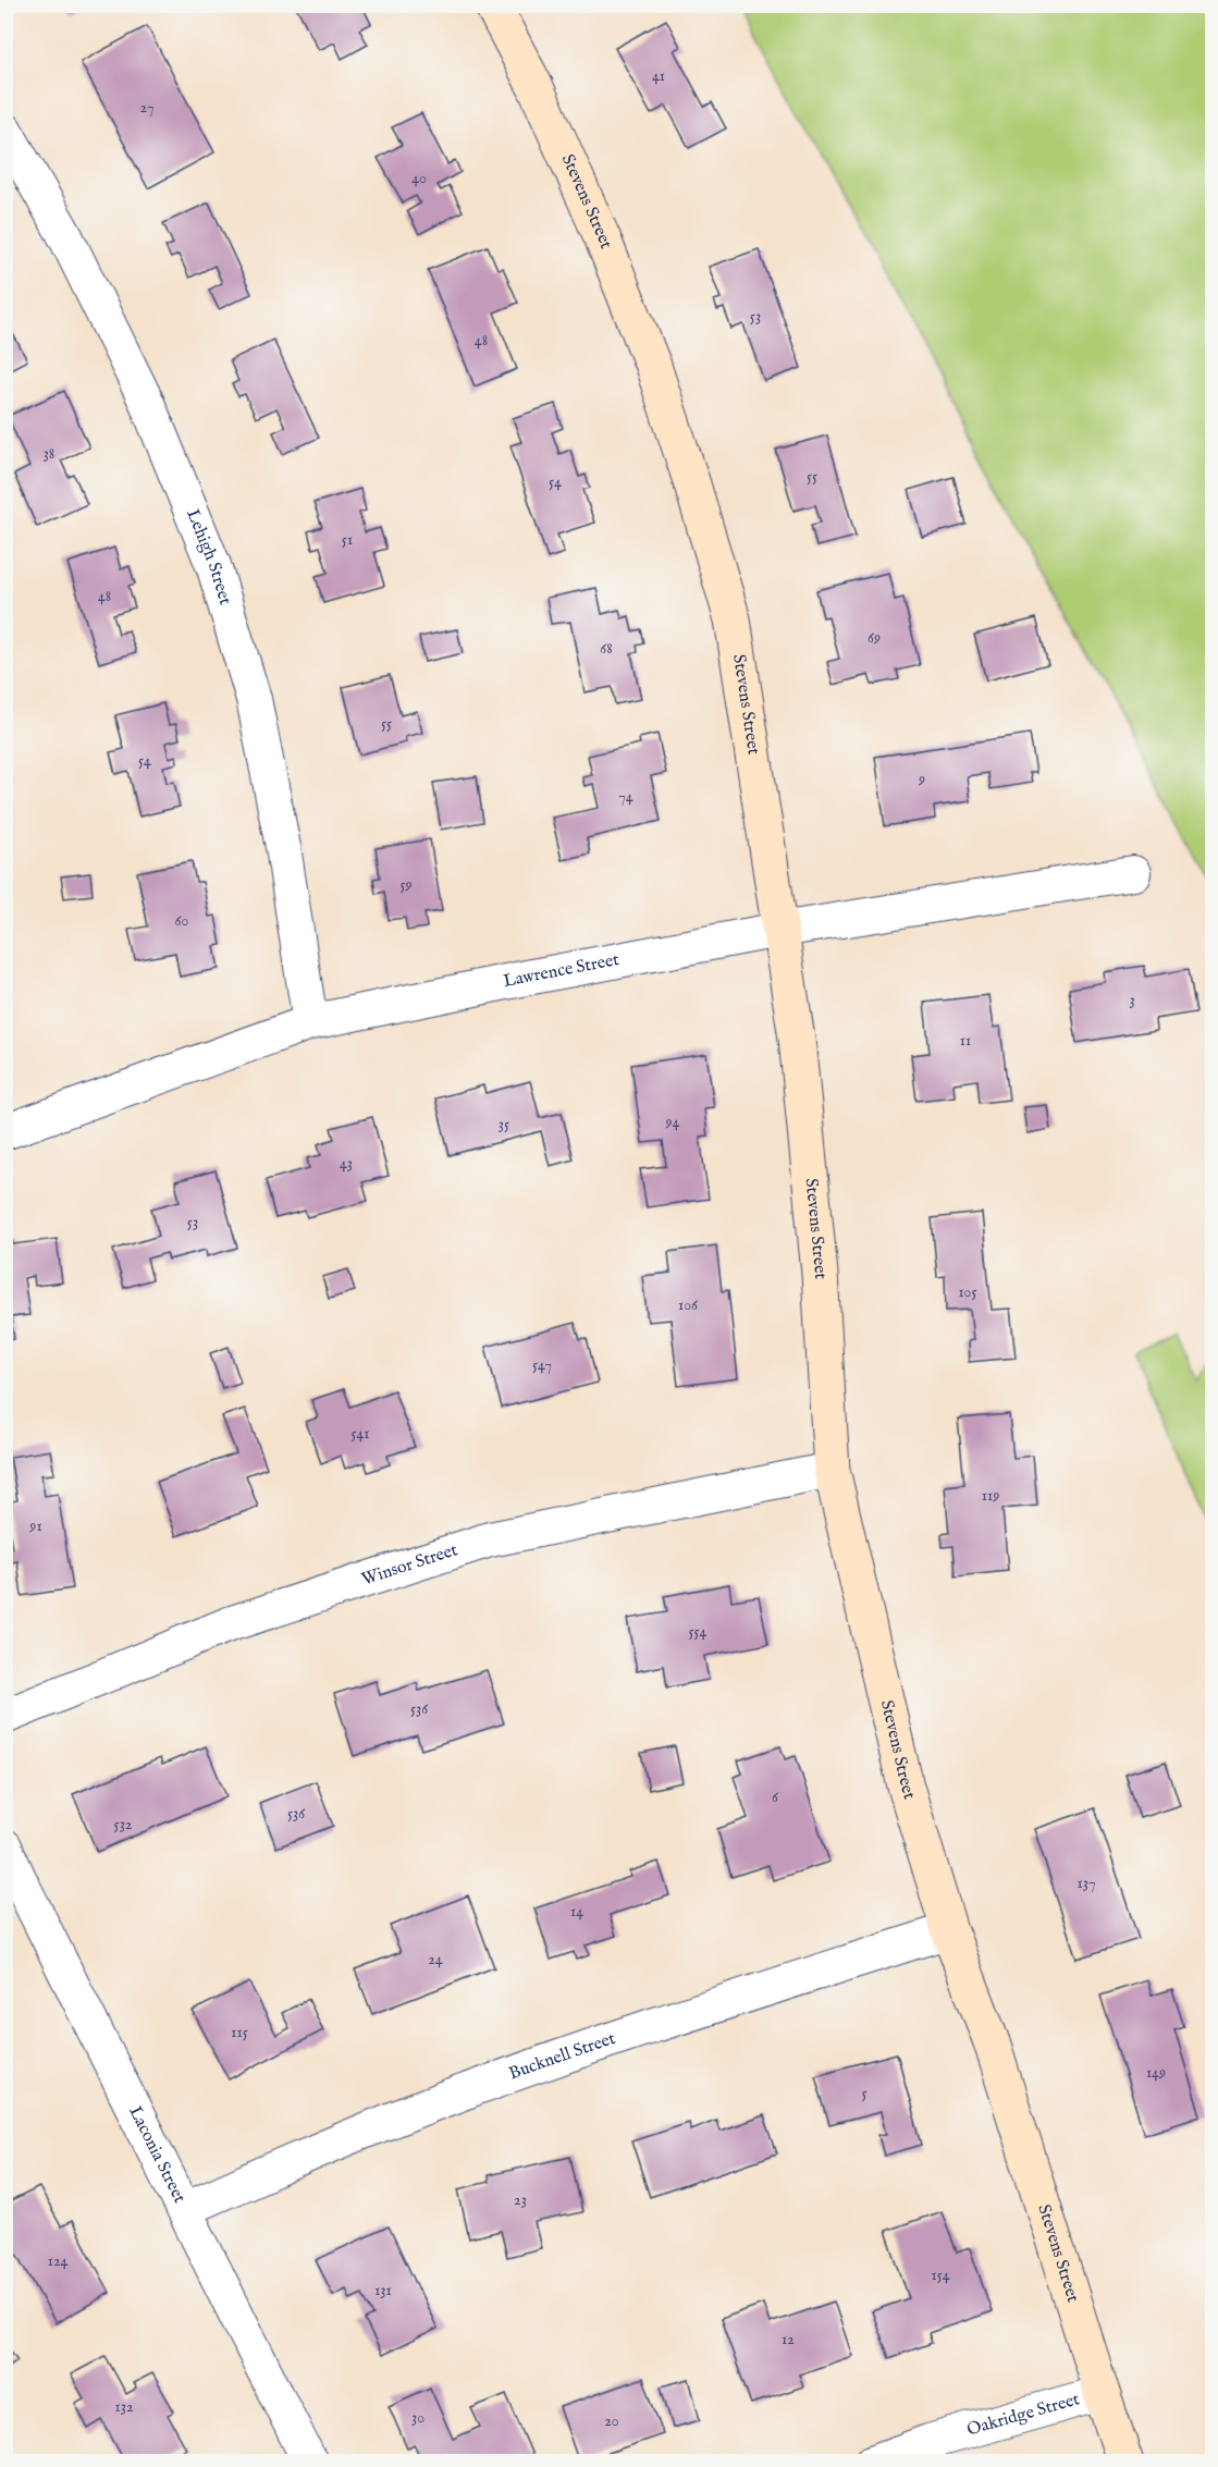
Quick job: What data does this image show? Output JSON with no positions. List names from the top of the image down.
{
  "streets": {
    "street": [
      "Stevens Street",
      "Lehigh Street",
      "Lawrence Street",
      "Winsor Street",
      "Bucknell Street",
      "Laconia Street",
      "Oakridge Street"
    ]
  },
  "crossings": [
    ["Stevens Street", "Lawrence Street"],
    ["Stevens Street", "Winsor Street"],
    ["Stevens Street", "Bucknell Street"],
    ["Stevens Street", "Oakridge Street"],
    ["Lehigh Street", "Lawrence Street"],
    ["Bucknell Street", "Laconia Street"]
  ],
  "house_numbers": [
    "41",
    "27",
    "40",
    "53",
    "48",
    "38",
    "55",
    "54",
    "51",
    "48",
    "69",
    "68",
    "55",
    "54",
    "9",
    "74",
    "59",
    "60",
    "3",
    "11",
    "94",
    "35",
    "43",
    "53",
    "105",
    "106",
    "547",
    "541",
    "119",
    "91",
    "554",
    "536",
    "6",
    "536",
    "532",
    "137",
    "14",
    "24",
    "115",
    "149",
    "5",
    "23",
    "124",
    "154",
    "131",
    "12",
    "132",
    "30",
    "20"
  ]
}
